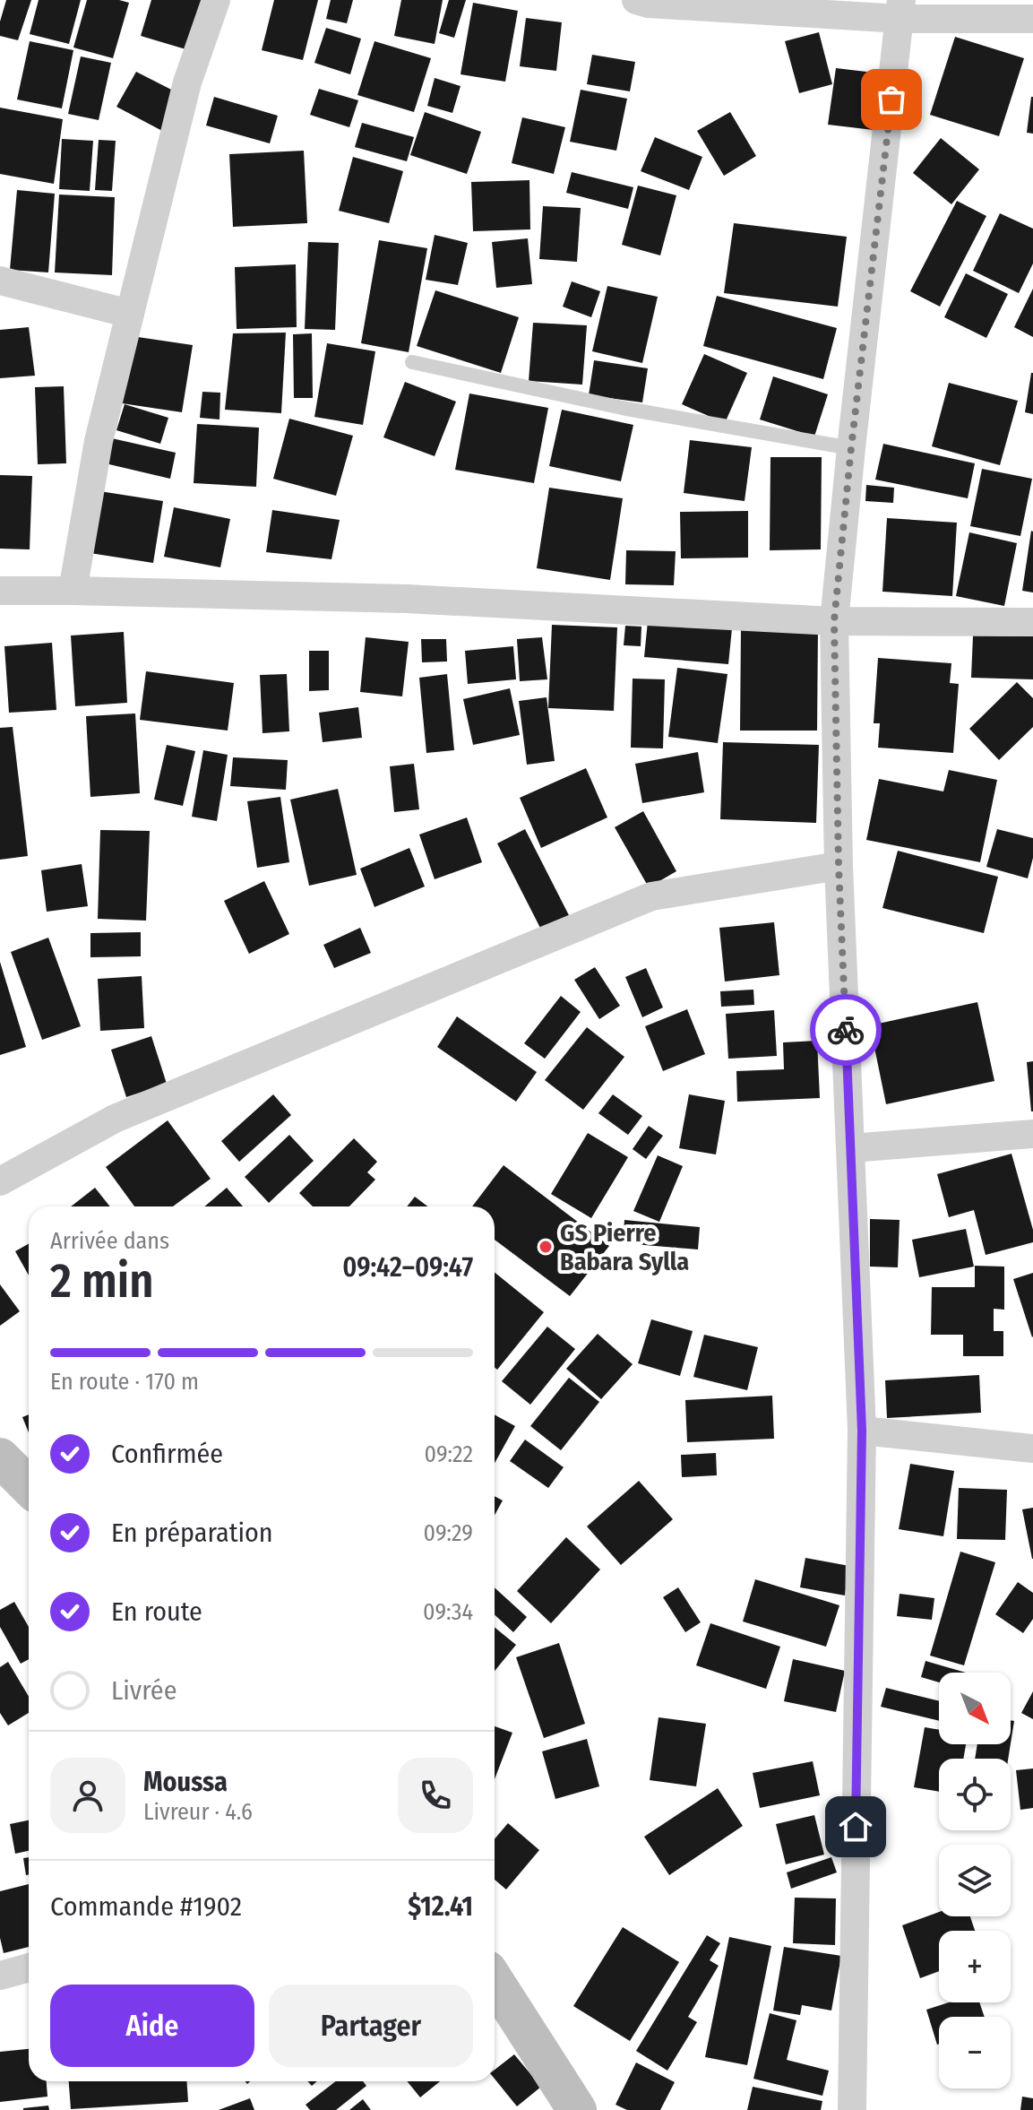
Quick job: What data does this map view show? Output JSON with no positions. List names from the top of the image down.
{
  "places": ["GS Pierre Babara Sylla"],
  "north": "bottom right",
  "page": {
    "heading": ["2 min", "Arrivée dans", "09:42–09:47"],
    "panel": [
      "Moussa",
      "Livreur · 4.6",
      "Commande #1902",
      "$12.41"
    ],
    "bar": "En route · 170 m",
    "list": [
      ["Confirmée", "09:22"],
      ["En préparation", "09:29"],
      ["En route", "09:34"],
      "Livrée"
    ],
    "map_buttons": ["+", "−"],
    "buttons": ["Aide", "Partager"]
  }
}
